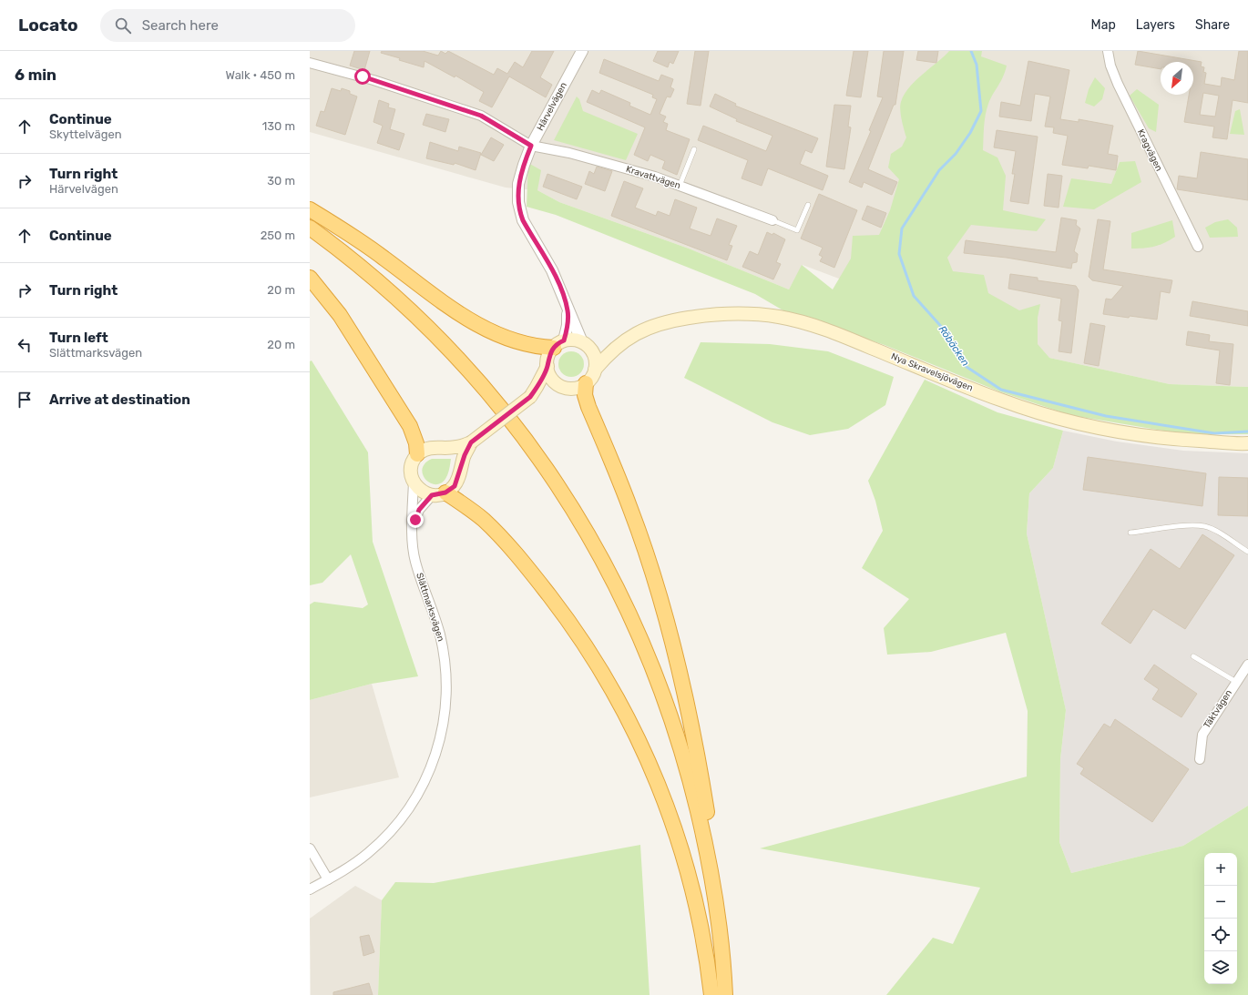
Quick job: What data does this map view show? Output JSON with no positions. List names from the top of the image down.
{
  "streets": {
    "main road": ["Nya Skravelsjövägen"],
    "street": [
      "Härvelvägen",
      "Kragvägen",
      "Kravattvägen",
      "Slättmarksvägen",
      "Täktvägen"
    ]
  },
  "crossings": [
    ["Härvelvägen", "Kravattvägen"]
  ],
  "water": ["Röbäcken"],
  "north": "bottom left",
  "page": {
    "header": "Locato",
    "search": "Search here",
    "nav": ["Map", "Layers", "Share"],
    "heading": ["6 min", "Walk · 450 m"],
    "list": [
      ["Continue", "Skyttelvägen", "130 m"],
      ["Turn right", "Härvelvägen", "30 m"],
      ["Continue", "250 m"],
      ["Turn right", "20 m"],
      ["Turn left", "Slättmarksvägen", "20 m"],
      "Arrive at destination"
    ],
    "map_buttons": ["+", "−"]
  }
}
